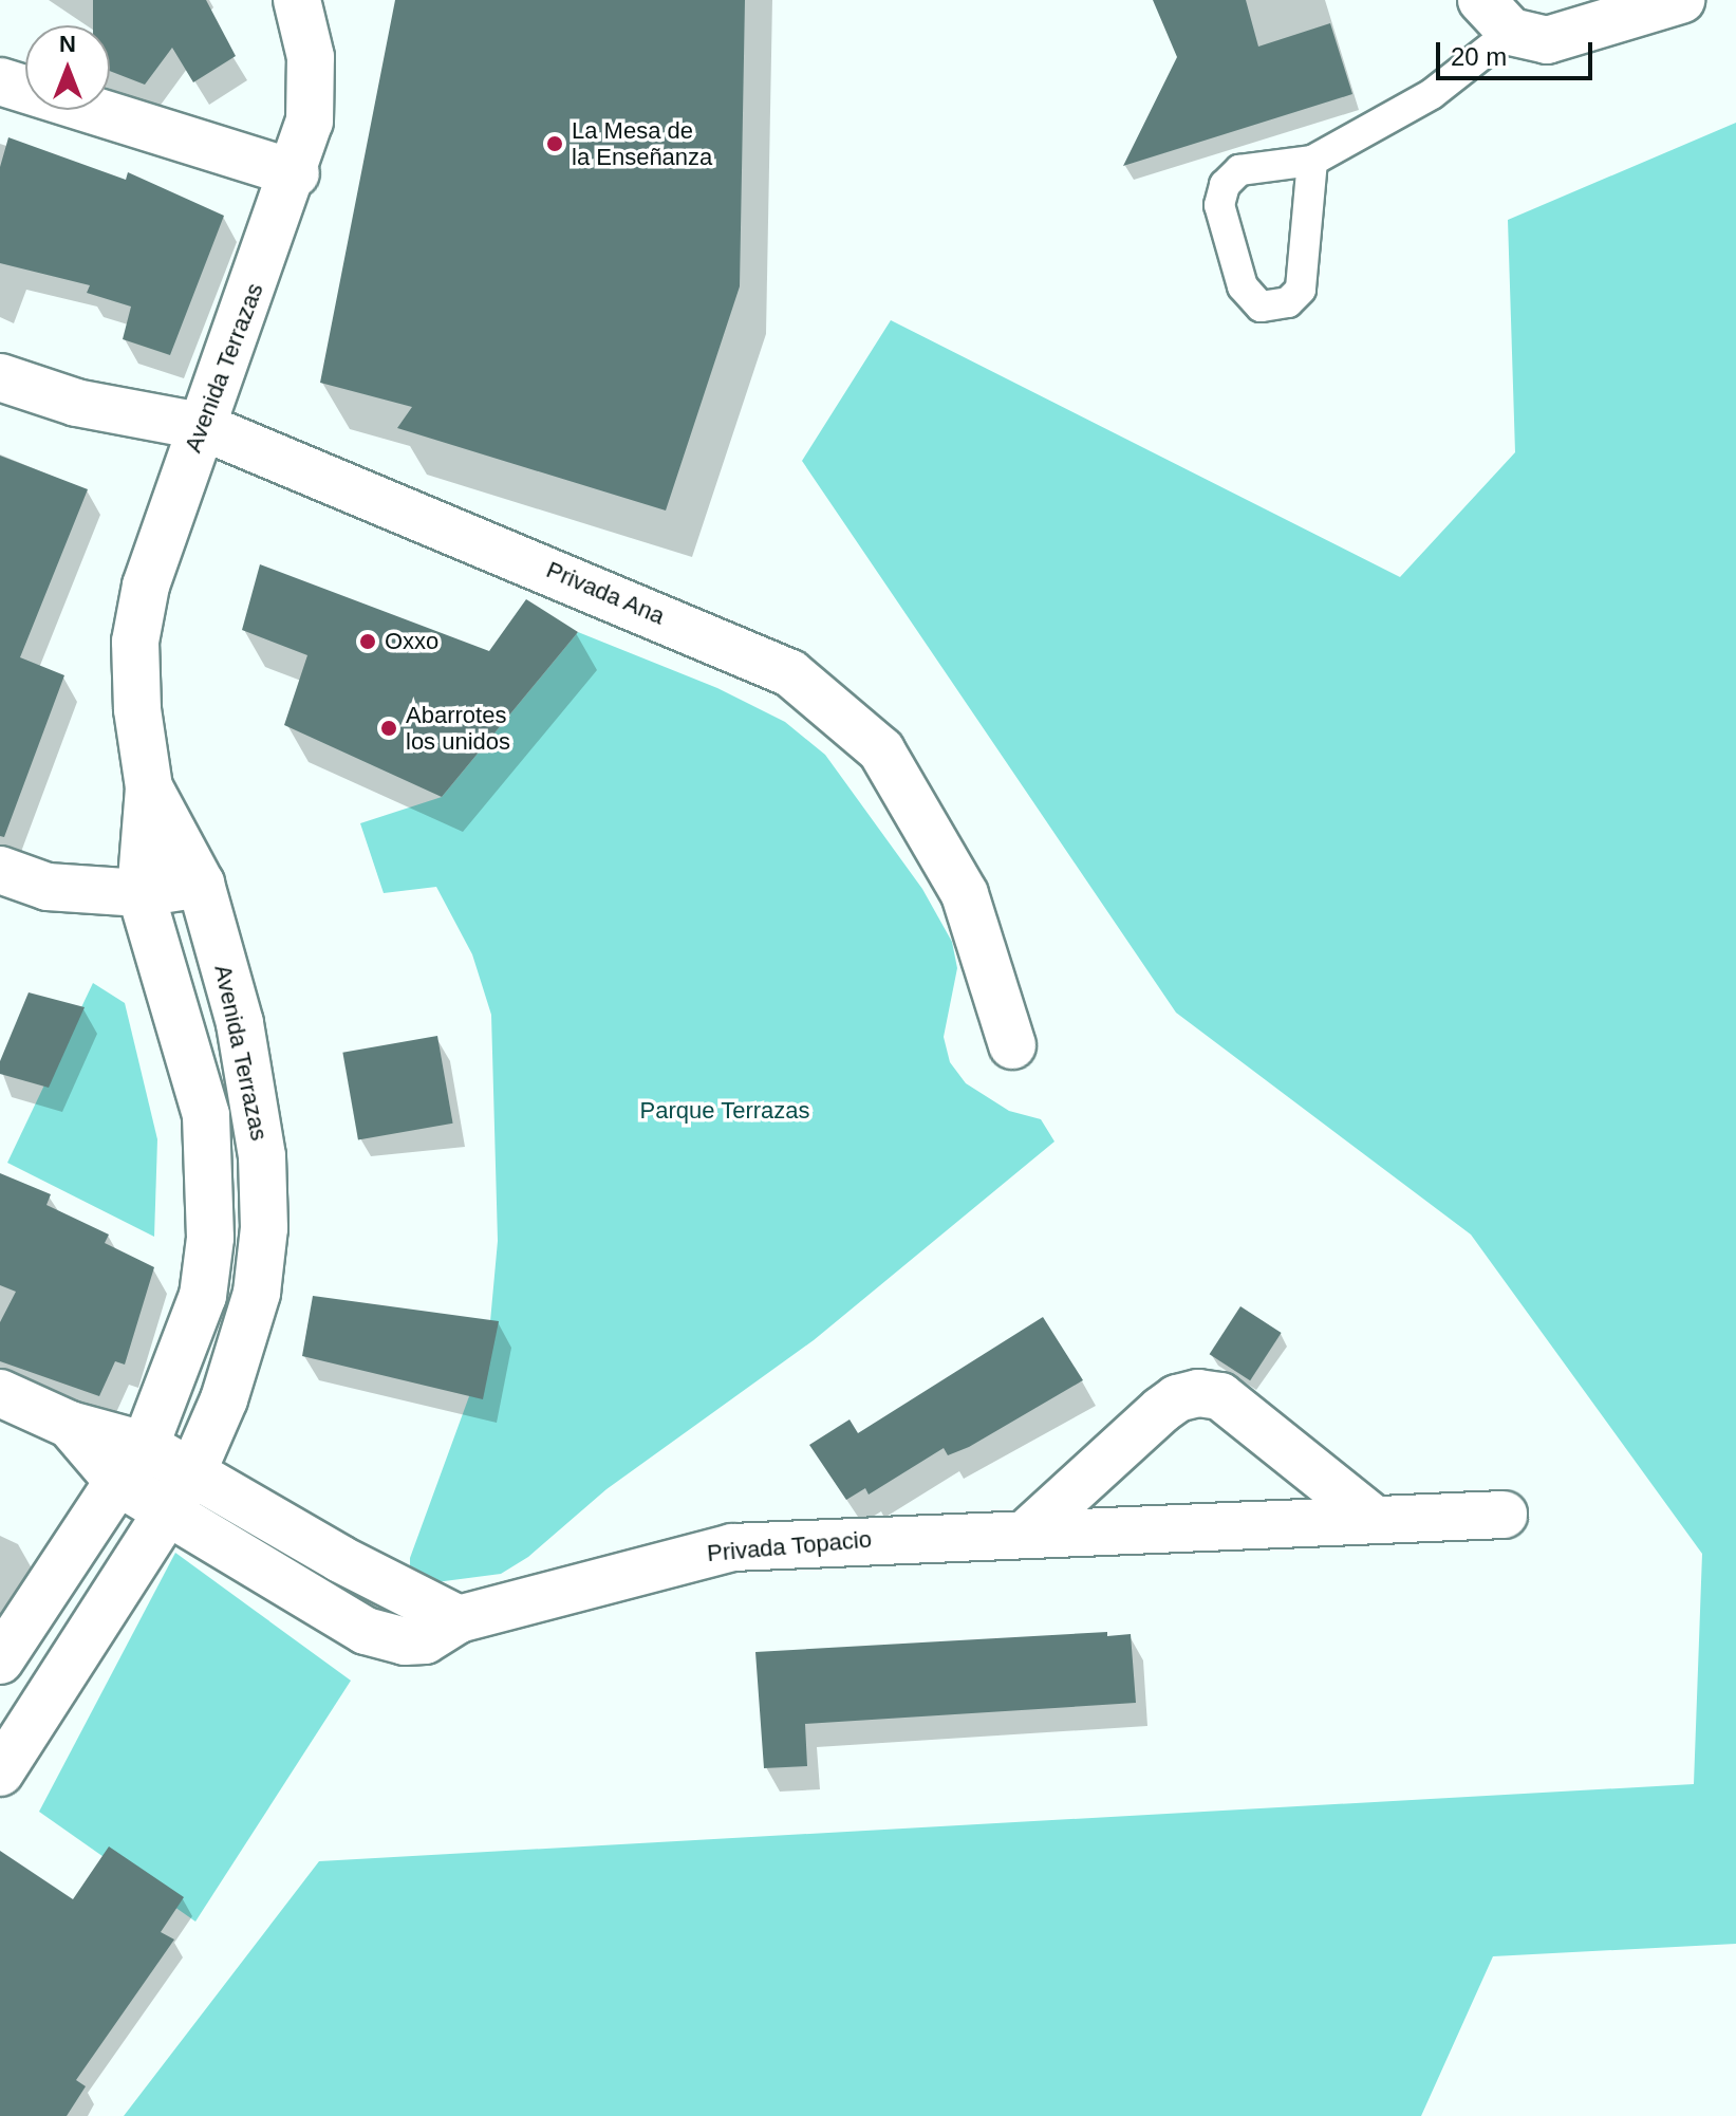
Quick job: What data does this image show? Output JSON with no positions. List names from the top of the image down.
{
  "streets": {
    "street": ["Avenida Terrazas", "Privada Ana", "Privada Topacio"]
  },
  "crossings": [
    ["Avenida Terrazas", "Privada Ana"],
    ["Avenida Terrazas", "Privada Topacio"]
  ],
  "parks": ["Parque Terrazas"],
  "places": ["La Mesa de la Enseñanza", "Oxxo", "Abarrotes los unidos"],
  "scale_bar": "20 m",
  "north": "top"
}
